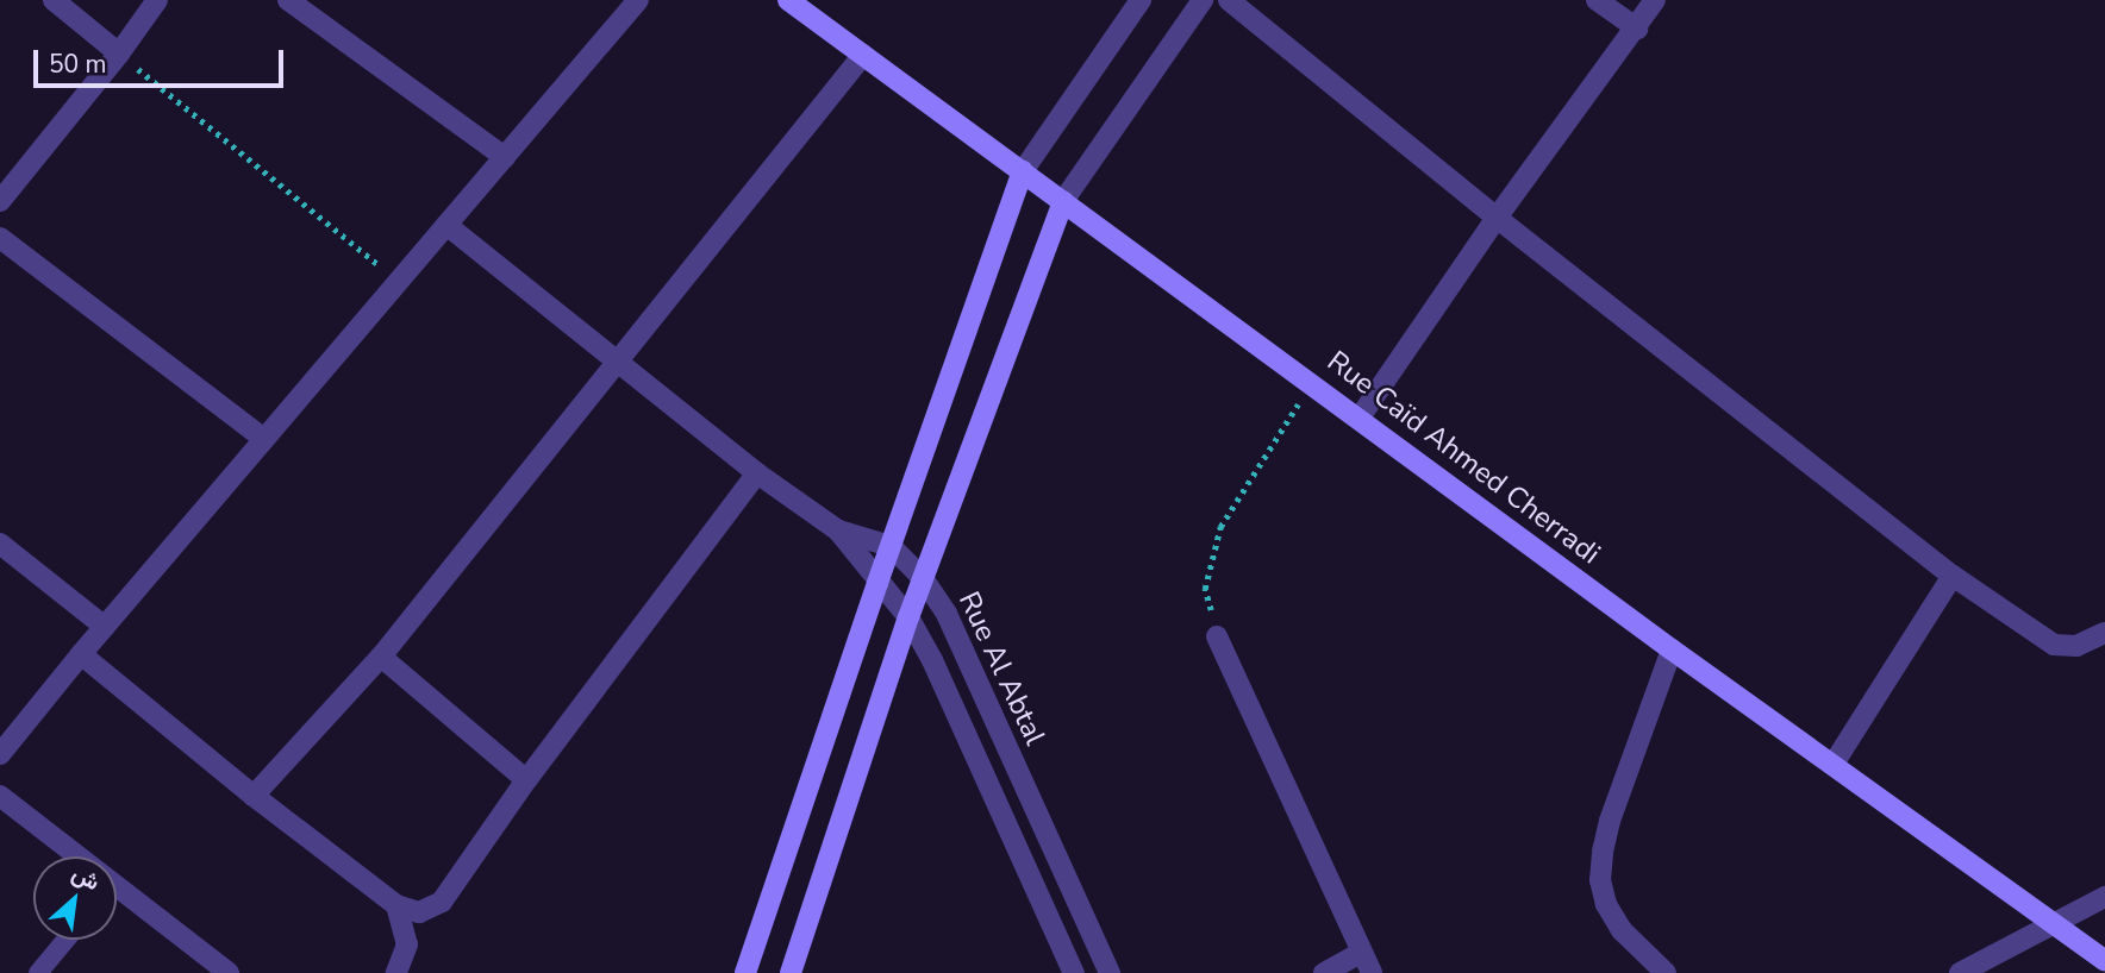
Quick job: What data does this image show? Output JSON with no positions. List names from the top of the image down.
{
  "streets": {
    "street": ["Rue Caïd Ahmed Cherradi", "Rue Al Abtal"]
  },
  "scale_bar": "50 m",
  "north": "top right"
}
